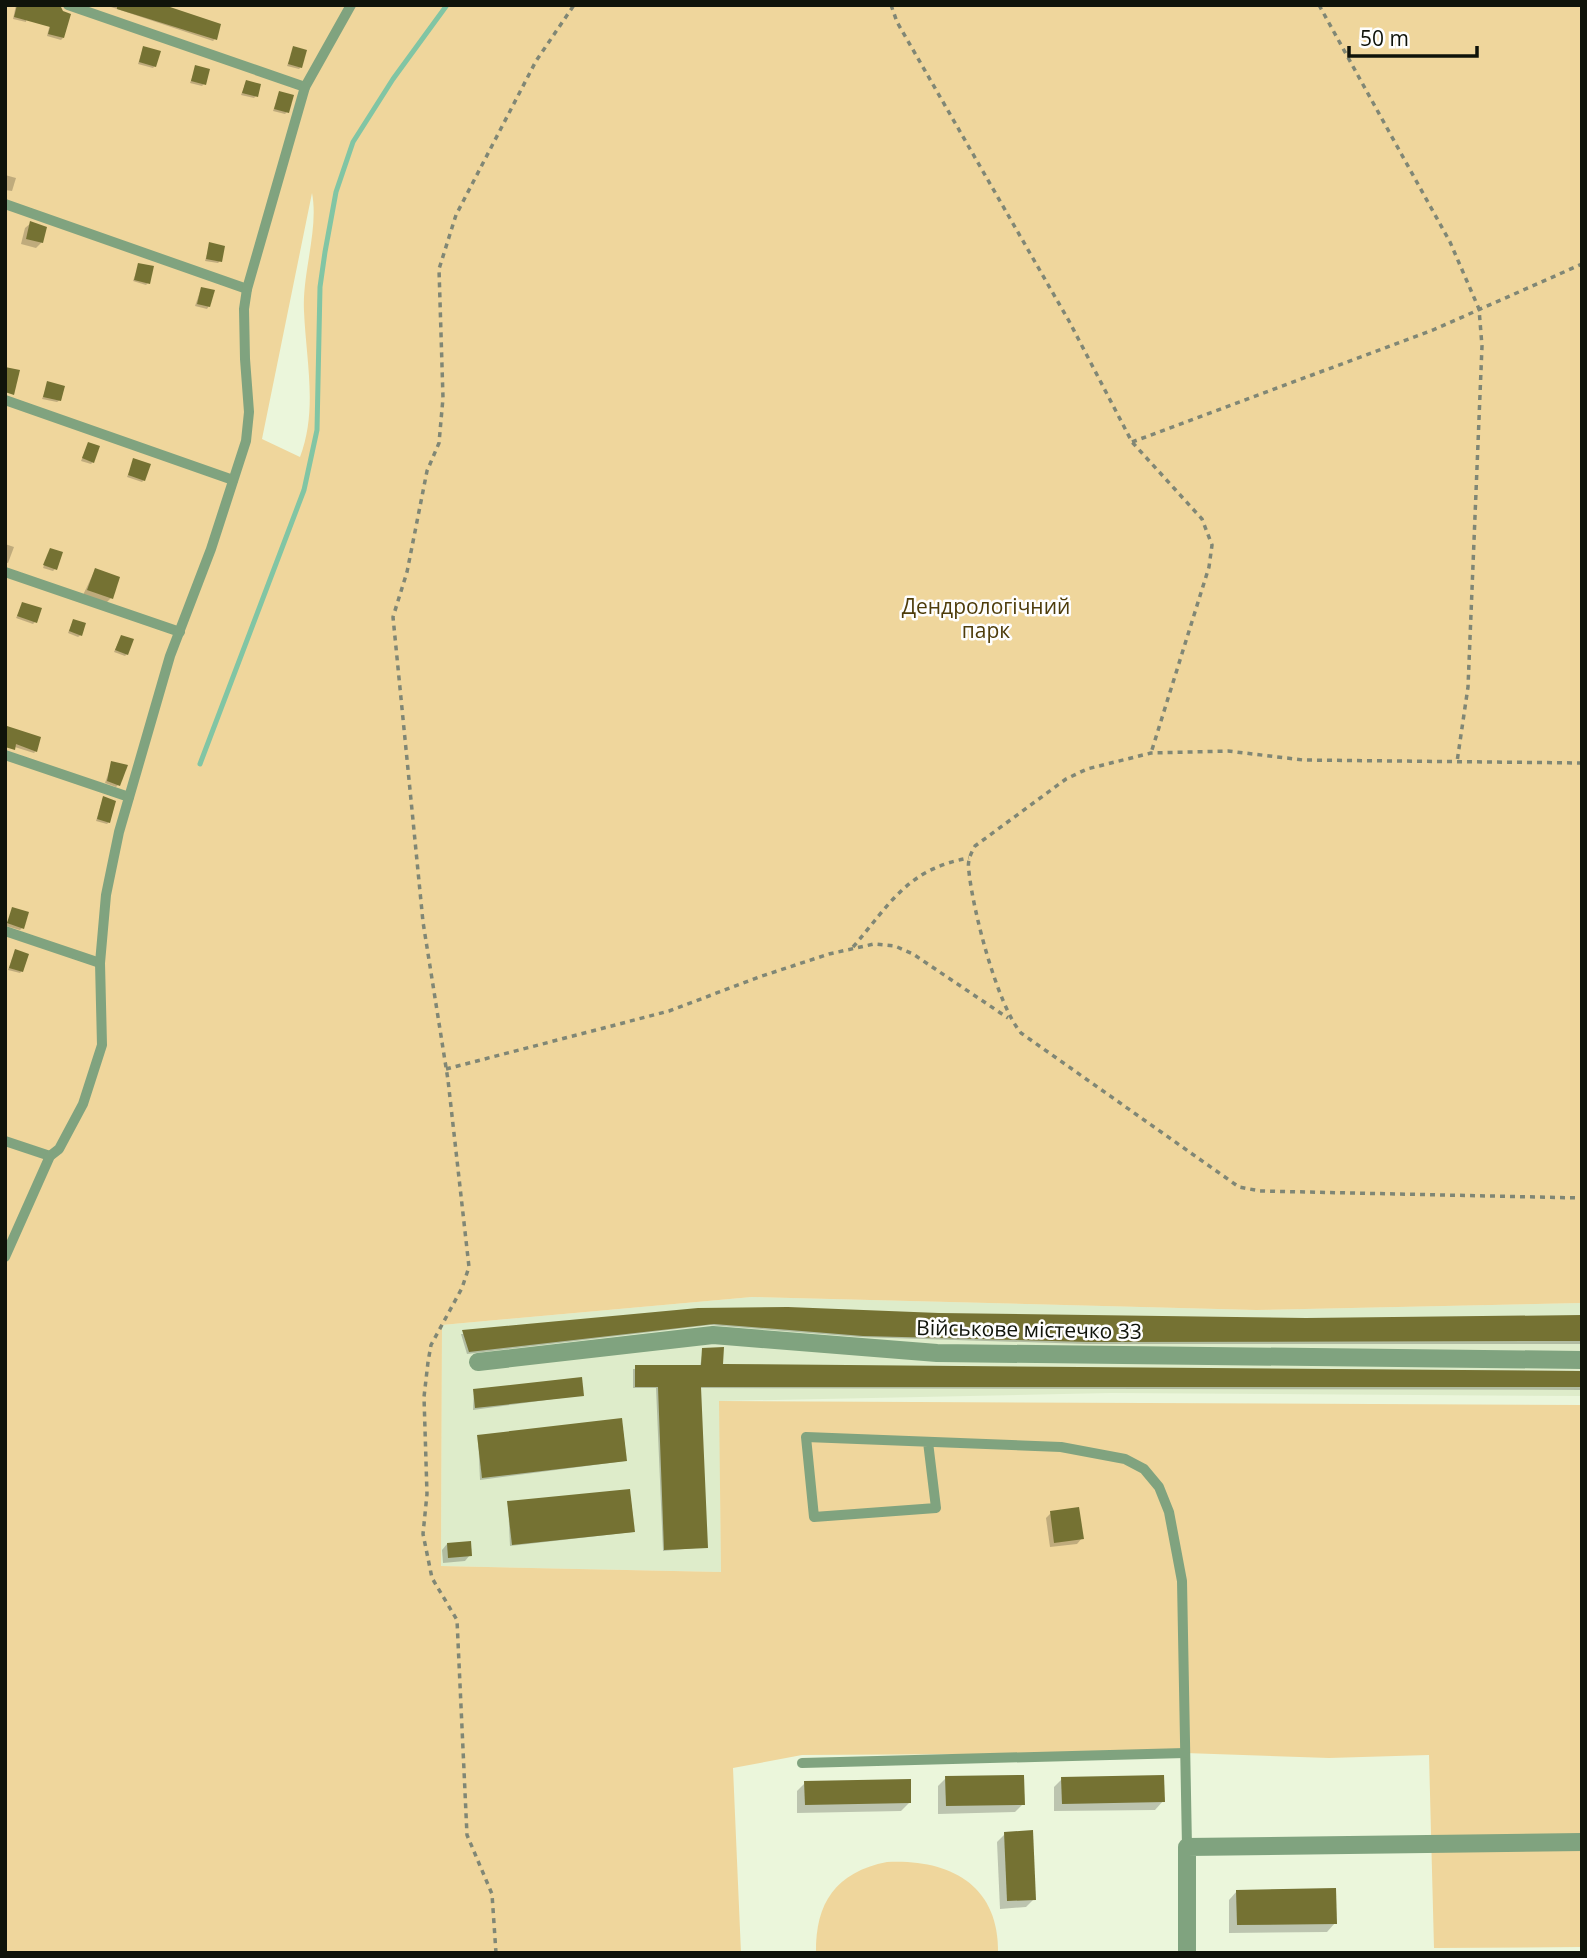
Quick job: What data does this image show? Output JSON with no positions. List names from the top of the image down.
{
  "streets": {
    "street": ["Військове містечко 33"]
  },
  "parks": ["Дендрологічний парк"],
  "scale_bar": "50 m"
}
